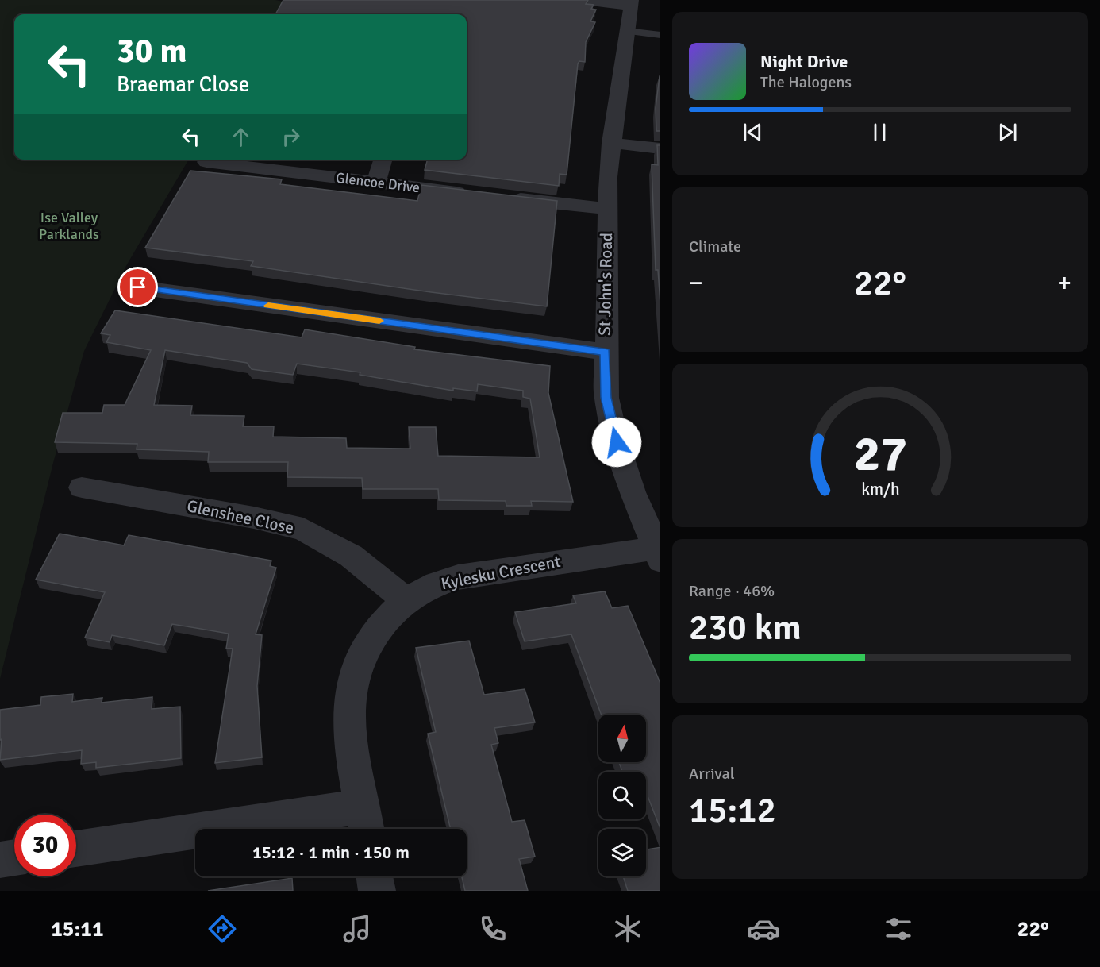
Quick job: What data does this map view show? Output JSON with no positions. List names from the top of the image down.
{
  "streets": {
    "street": [
      "Glencoe Drive",
      "St John's Road",
      "Glenshee Close",
      "Kylesku Crescent"
    ]
  },
  "crossings": [
    ["St John's Road", "Kylesku Crescent"],
    ["Glenshee Close", "Kylesku Crescent"]
  ],
  "parks": ["Ise Valley Parklands"],
  "north": "top",
  "page": {
    "turn": ["30 m", "Braemar Close"],
    "song": ["Night Drive", "The Halogens"],
    "tile": [
      "Climate",
      ["Range · 46%", "230 km"],
      ["Arrival", "15:12"]
    ],
    "heat": ["−", "22°", "+"],
    "limit": "30",
    "trip": "15:12 · 1 min · 150 m",
    "tabs": ["15:11", "22°"],
    "gauge": ["27", "km/h"]
  }
}
